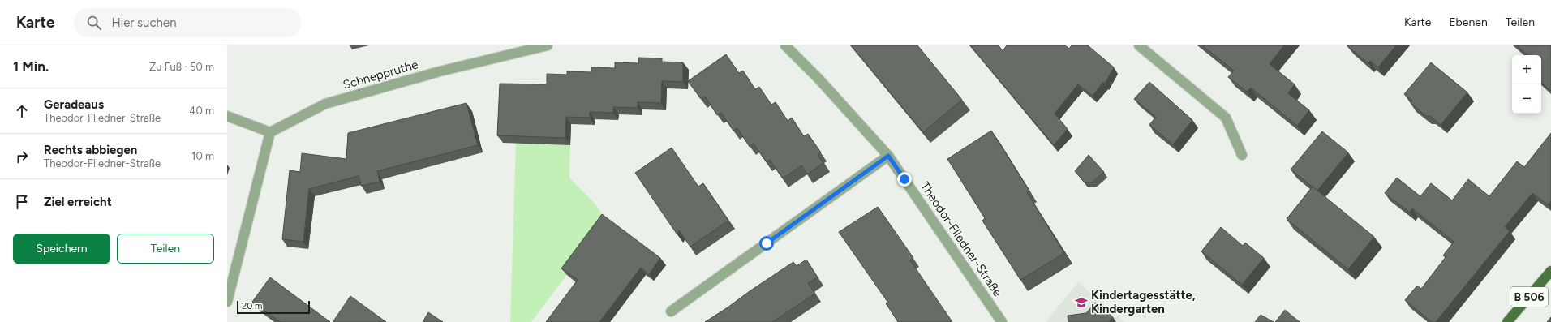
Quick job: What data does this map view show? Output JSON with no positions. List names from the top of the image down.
{
  "streets": {
    "main road": ["B 506"],
    "street": ["Schneppruthe", "Theodor-Fliedner-Straße"]
  },
  "places": {
    "school or university": ["Kindertagesstätte, Kindergarten"]
  },
  "scale_bar": "20 m",
  "page": {
    "header": "Karte",
    "search": "Hier suchen",
    "nav": ["Karte", "Ebenen", "Teilen"],
    "heading": ["1 Min.", "Zu Fuß · 50 m"],
    "map_buttons": ["+", "−"],
    "list": [
      ["Geradeaus", "Theodor-Fliedner-Straße", "40 m"],
      ["Rechts abbiegen", "Theodor-Fliedner-Straße", "10 m"],
      "Ziel erreicht"
    ],
    "buttons": ["Speichern", "Teilen"],
    "scale": "20 m"
  }
}
